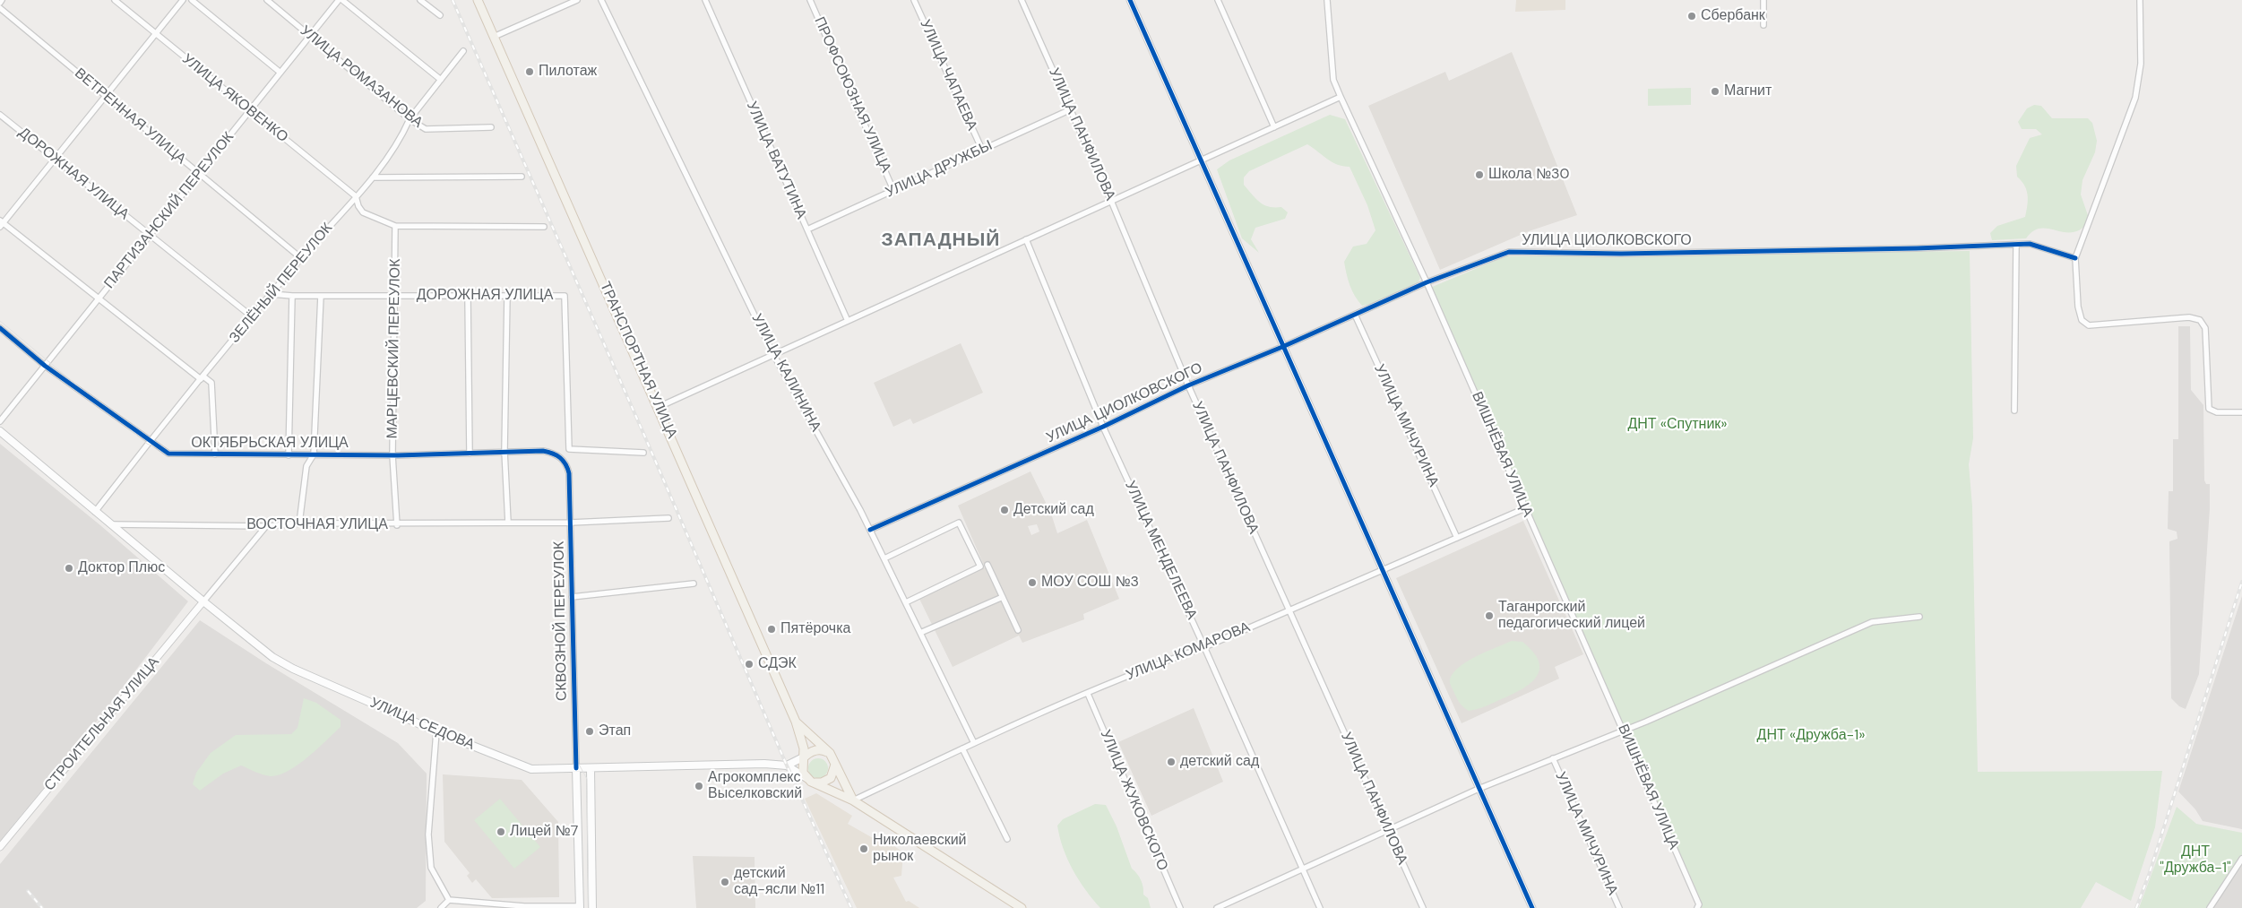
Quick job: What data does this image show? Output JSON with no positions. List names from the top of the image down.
{
  "streets": {
    "main road": ["ТРАНСПОРТНАЯ УЛИЦА", "УЛИЦА СЕДОВА"],
    "street": [
      "УЛИЦА ЧАПАЕВА",
      "УЛИЦА РОМАЗАНОВА",
      "ПРОФСОЮЗНАЯ УЛИЦА",
      "УЛИЦА ЯКОВЕНКО",
      "ВЕТРЕННАЯ УЛИЦА",
      "УЛИЦА ПАНФИЛОВА",
      "УЛИЦА ВАТУТИНА",
      "УЛИЦА ДРУЖБЫ",
      "ДОРОЖНАЯ УЛИЦА",
      "ПАРТИЗАНСКИЙ ПЕРЕУЛОК",
      "УЛИЦА ЦИОЛКОВСКОГО",
      "ЗЕЛЁНЫЙ ПЕРЕУЛОК",
      "МАРЦЕВСКИЙ ПЕРЕУЛОК",
      "УЛИЦА КАЛИНИНА",
      "УЛИЦА МИЧУРИНА",
      "ОКТЯБРЬСКАЯ УЛИЦА",
      "ВИШНЁВАЯ УЛИЦА",
      "ВОСТОЧНАЯ УЛИЦА",
      "УЛИЦА МЕНДЕЛЕЕВА",
      "СКВОЗНОЙ ПЕРЕУЛОК",
      "УЛИЦА КОМАРОВА",
      "СТРОИТЕЛЬНАЯ УЛИЦА",
      "УЛИЦА ЖУКОВСКОГО"
    ]
  },
  "crossings": [
    ["УЛИЦА ЧАПАЕВА", "УЛИЦА ДРУЖБЫ"],
    ["УЛИЦА РОМАЗАНОВА", "ПАРТИЗАНСКИЙ ПЕРЕУЛОК"],
    ["УЛИЦА РОМАЗАНОВА", "ЗЕЛЁНЫЙ ПЕРЕУЛОК"],
    ["ПРОФСОЮЗНАЯ УЛИЦА", "УЛИЦА ДРУЖБЫ"],
    ["УЛИЦА ЯКОВЕНКО", "ПАРТИЗАНСКИЙ ПЕРЕУЛОК"],
    ["УЛИЦА ЯКОВЕНКО", "ЗЕЛЁНЫЙ ПЕРЕУЛОК"],
    ["ВЕТРЕННАЯ УЛИЦА", "ПАРТИЗАНСКИЙ ПЕРЕУЛОК"],
    ["ВЕТРЕННАЯ УЛИЦА", "ЗЕЛЁНЫЙ ПЕРЕУЛОК"],
    ["УЛИЦА ПАНФИЛОВА", "УЛИЦА ДРУЖБЫ"],
    ["УЛИЦА ПАНФИЛОВА", "УЛИЦА ЦИОЛКОВСКОГО"],
    ["УЛИЦА ПАНФИЛОВА", "УЛИЦА КОМАРОВА"],
    ["УЛИЦА ВАТУТИНА", "УЛИЦА ДРУЖБЫ"],
    ["ДОРОЖНАЯ УЛИЦА", "ПАРТИЗАНСКИЙ ПЕРЕУЛОК"],
    ["ДОРОЖНАЯ УЛИЦА", "ЗЕЛЁНЫЙ ПЕРЕУЛОК"],
    ["ДОРОЖНАЯ УЛИЦА", "МАРЦЕВСКИЙ ПЕРЕУЛОК"],
    ["ПАРТИЗАНСКИЙ ПЕРЕУЛОК", "ОКТЯБРЬСКАЯ УЛИЦА"],
    ["УЛИЦА ЦИОЛКОВСКОГО", "УЛИЦА КАЛИНИНА"],
    ["УЛИЦА ЦИОЛКОВСКОГО", "УЛИЦА МИЧУРИНА"],
    ["УЛИЦА ЦИОЛКОВСКОГО", "ВИШНЁВАЯ УЛИЦА"],
    ["УЛИЦА ЦИОЛКОВСКОГО", "УЛИЦА МЕНДЕЛЕЕВА"],
    ["ЗЕЛЁНЫЙ ПЕРЕУЛОК", "ОКТЯБРЬСКАЯ УЛИЦА"],
    ["МАРЦЕВСКИЙ ПЕРЕУЛОК", "ОКТЯБРЬСКАЯ УЛИЦА"],
    ["МАРЦЕВСКИЙ ПЕРЕУЛОК", "ВОСТОЧНАЯ УЛИЦА"],
    ["УЛИЦА КАЛИНИНА", "УЛИЦА КОМАРОВА"],
    ["УЛИЦА МИЧУРИНА", "УЛИЦА КОМАРОВА"],
    ["ОКТЯБРЬСКАЯ УЛИЦА", "СКВОЗНОЙ ПЕРЕУЛОК"],
    ["ВИШНЁВАЯ УЛИЦА", "УЛИЦА КОМАРОВА"],
    ["ВОСТОЧНАЯ УЛИЦА", "СКВОЗНОЙ ПЕРЕУЛОК"],
    ["ВОСТОЧНАЯ УЛИЦА", "УЛИЦА СЕДОВА"],
    ["УЛИЦА МЕНДЕЛЕЕВА", "УЛИЦА КОМАРОВА"],
    ["СКВОЗНОЙ ПЕРЕУЛОК", "УЛИЦА СЕДОВА"],
    ["УЛИЦА КОМАРОВА", "УЛИЦА ЖУКОВСКОГО"],
    ["СТРОИТЕЛЬНАЯ УЛИЦА", "УЛИЦА СЕДОВА"]
  ],
  "districts": ["ЗАПАДНЫЙ"],
  "parks": ["ДНТ «Спутник»", "ДНТ «Дружба-1»", "ДНТ \"Дружба-1\""],
  "places": [
    "Сбербанк",
    "Пилотаж",
    "Магнит",
    "Школа №30",
    "Детский сад",
    "Доктор Плюс",
    "МОУ СОШ №3",
    "Таганрогский педагогический лицей",
    "Пятёрочка",
    "СДЭК",
    "Этап",
    "детский сад",
    "Агрокомплекс Выселковский",
    "Лицей №7",
    "Николаевский рынок",
    "детский сад-ясли №11"
  ]
}
